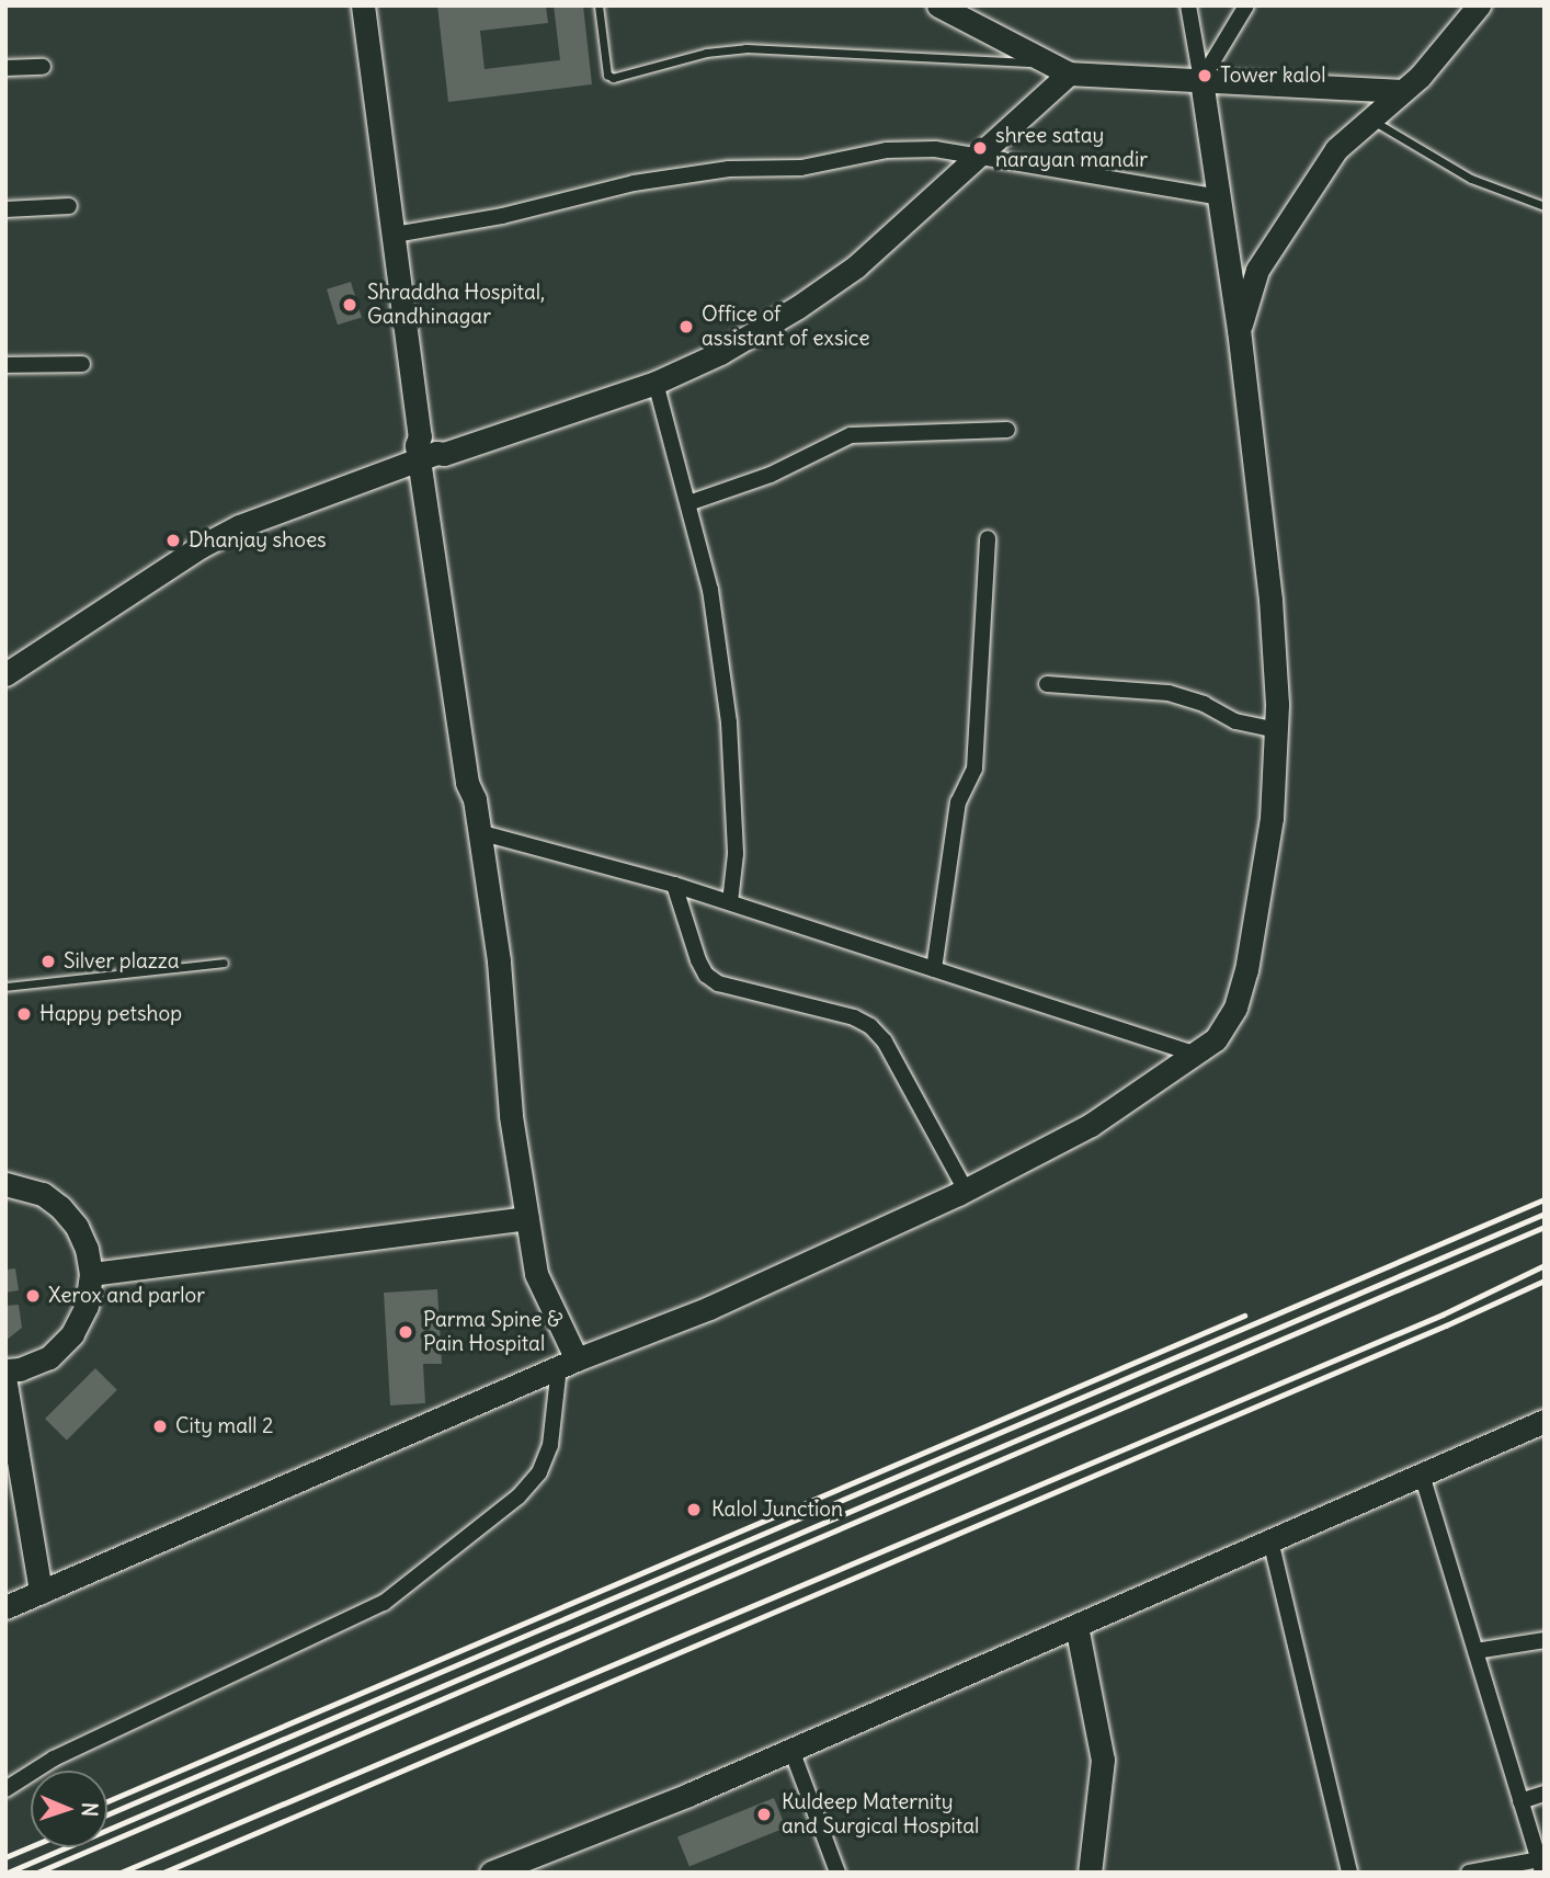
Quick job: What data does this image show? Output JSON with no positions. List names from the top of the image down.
{
  "places": [
    "Tower kalol",
    "shree satay narayan mandir",
    "Shraddha Hospital, Gandhinagar",
    "Office of assistant of exsice",
    "Dhanjay shoes",
    "Silver plazza",
    "Happy petshop",
    "Xerox and parlor",
    "Parma Spine & Pain Hospital",
    "City mall 2",
    "Kalol Junction",
    "Kuldeep Maternity and Surgical Hospital"
  ],
  "north": "right"
}
